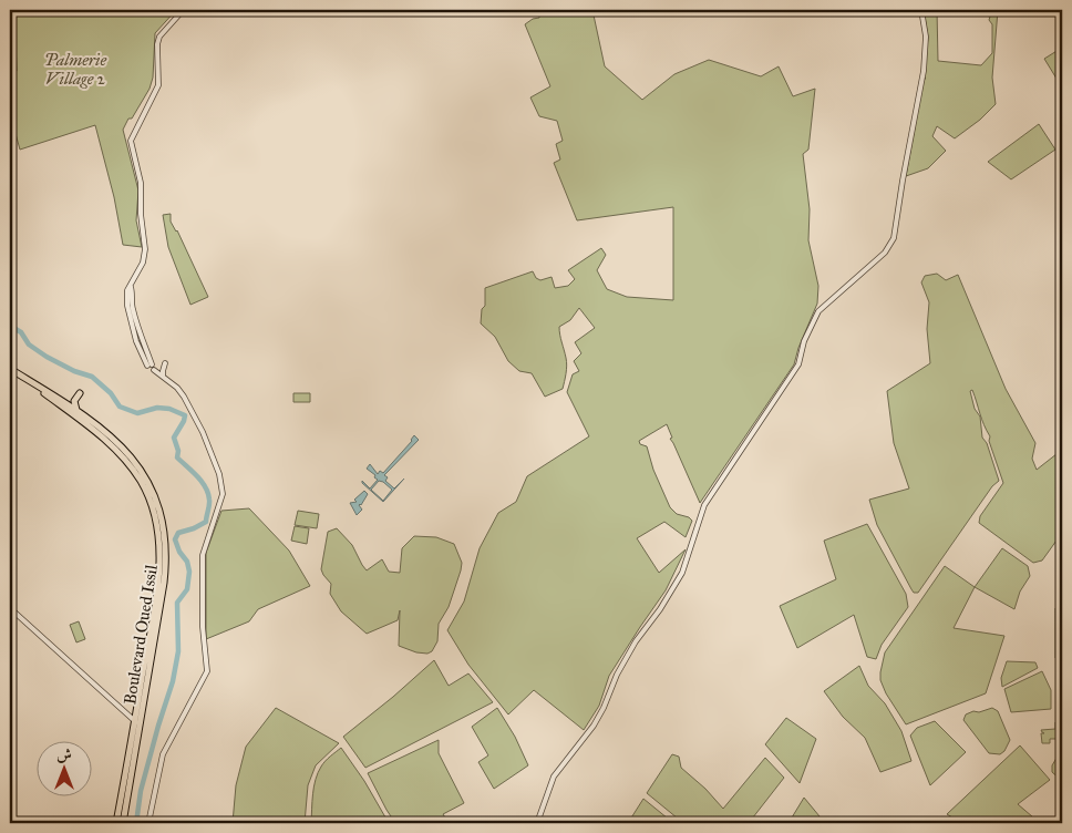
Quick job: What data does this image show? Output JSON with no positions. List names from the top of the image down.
{
  "streets": {
    "main road": ["Boulevard Oued Issil"]
  },
  "parks": ["Palmerie Village 2"],
  "north": "top"
}
